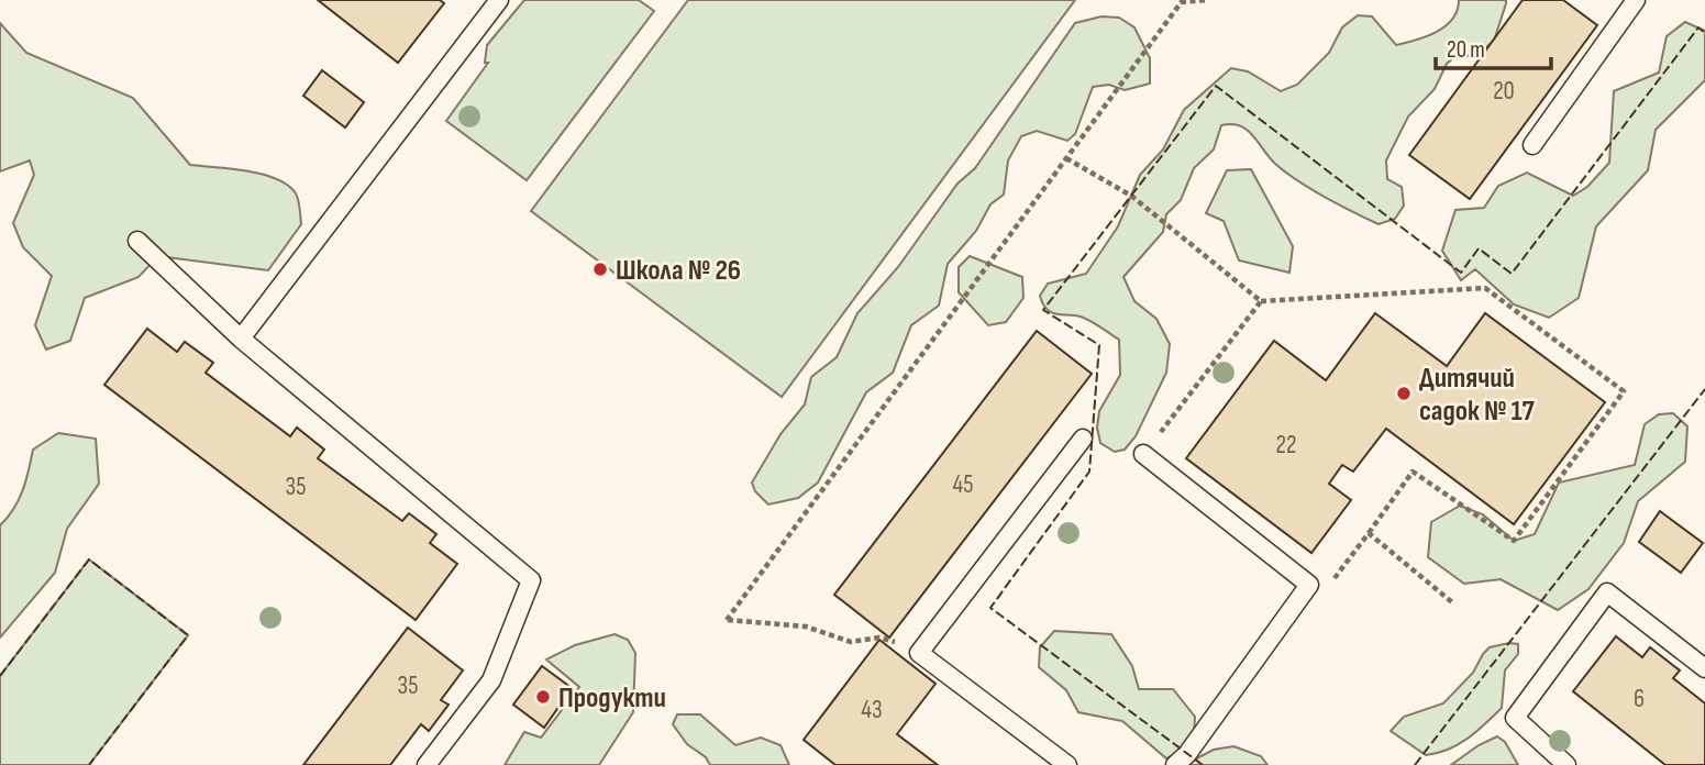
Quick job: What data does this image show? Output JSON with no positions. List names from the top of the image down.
{
  "places": ["Школа № 26", "Дитячий садок № 17", "Продукти"],
  "house_numbers": [
    "20",
    "22",
    "45",
    "35",
    "35",
    "6",
    "43"
  ],
  "scale_bar": "20 m"
}
